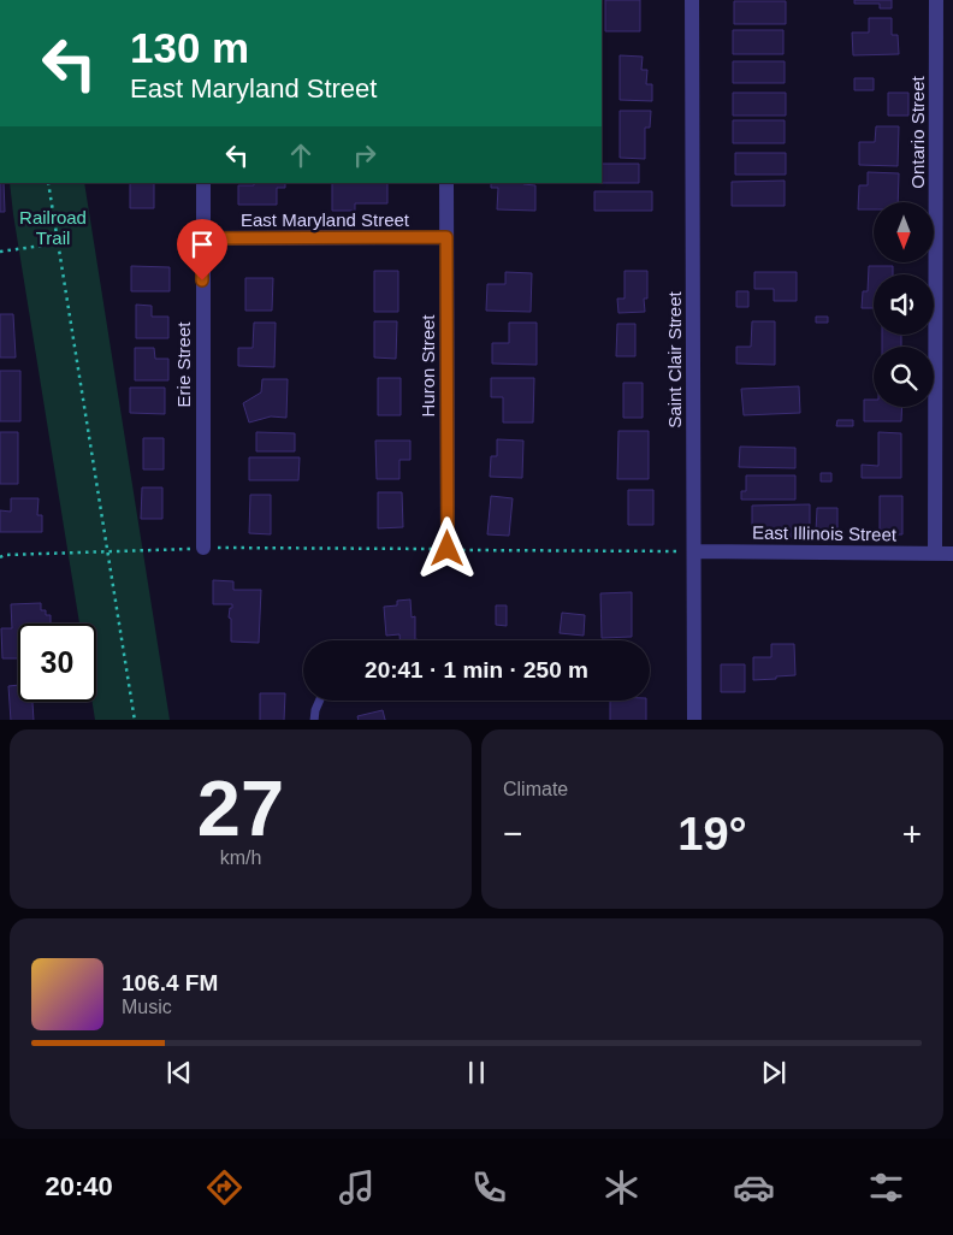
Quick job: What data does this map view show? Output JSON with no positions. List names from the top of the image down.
{
  "streets": {
    "street": [
      "Ontario Street",
      "East Maryland Street",
      "Saint Clair Street",
      "Erie Street",
      "Huron Street",
      "East Illinois Street"
    ]
  },
  "crossings": [
    ["Ontario Street", "East Illinois Street"],
    ["East Maryland Street", "Erie Street"],
    ["East Maryland Street", "Huron Street"],
    ["Saint Clair Street", "East Illinois Street"]
  ],
  "parks": ["Railroad Trail"],
  "north": "bottom",
  "page": {
    "turn": ["130 m", "East Maryland Street"],
    "limit": "30",
    "trip": "20:41 · 1 min · 250 m",
    "tile": [
      ["27", "km/h"],
      "Climate"
    ],
    "heat": ["−", "19°", "+"],
    "song": ["106.4 FM", "Music"],
    "tabs": "20:40"
  }
}
